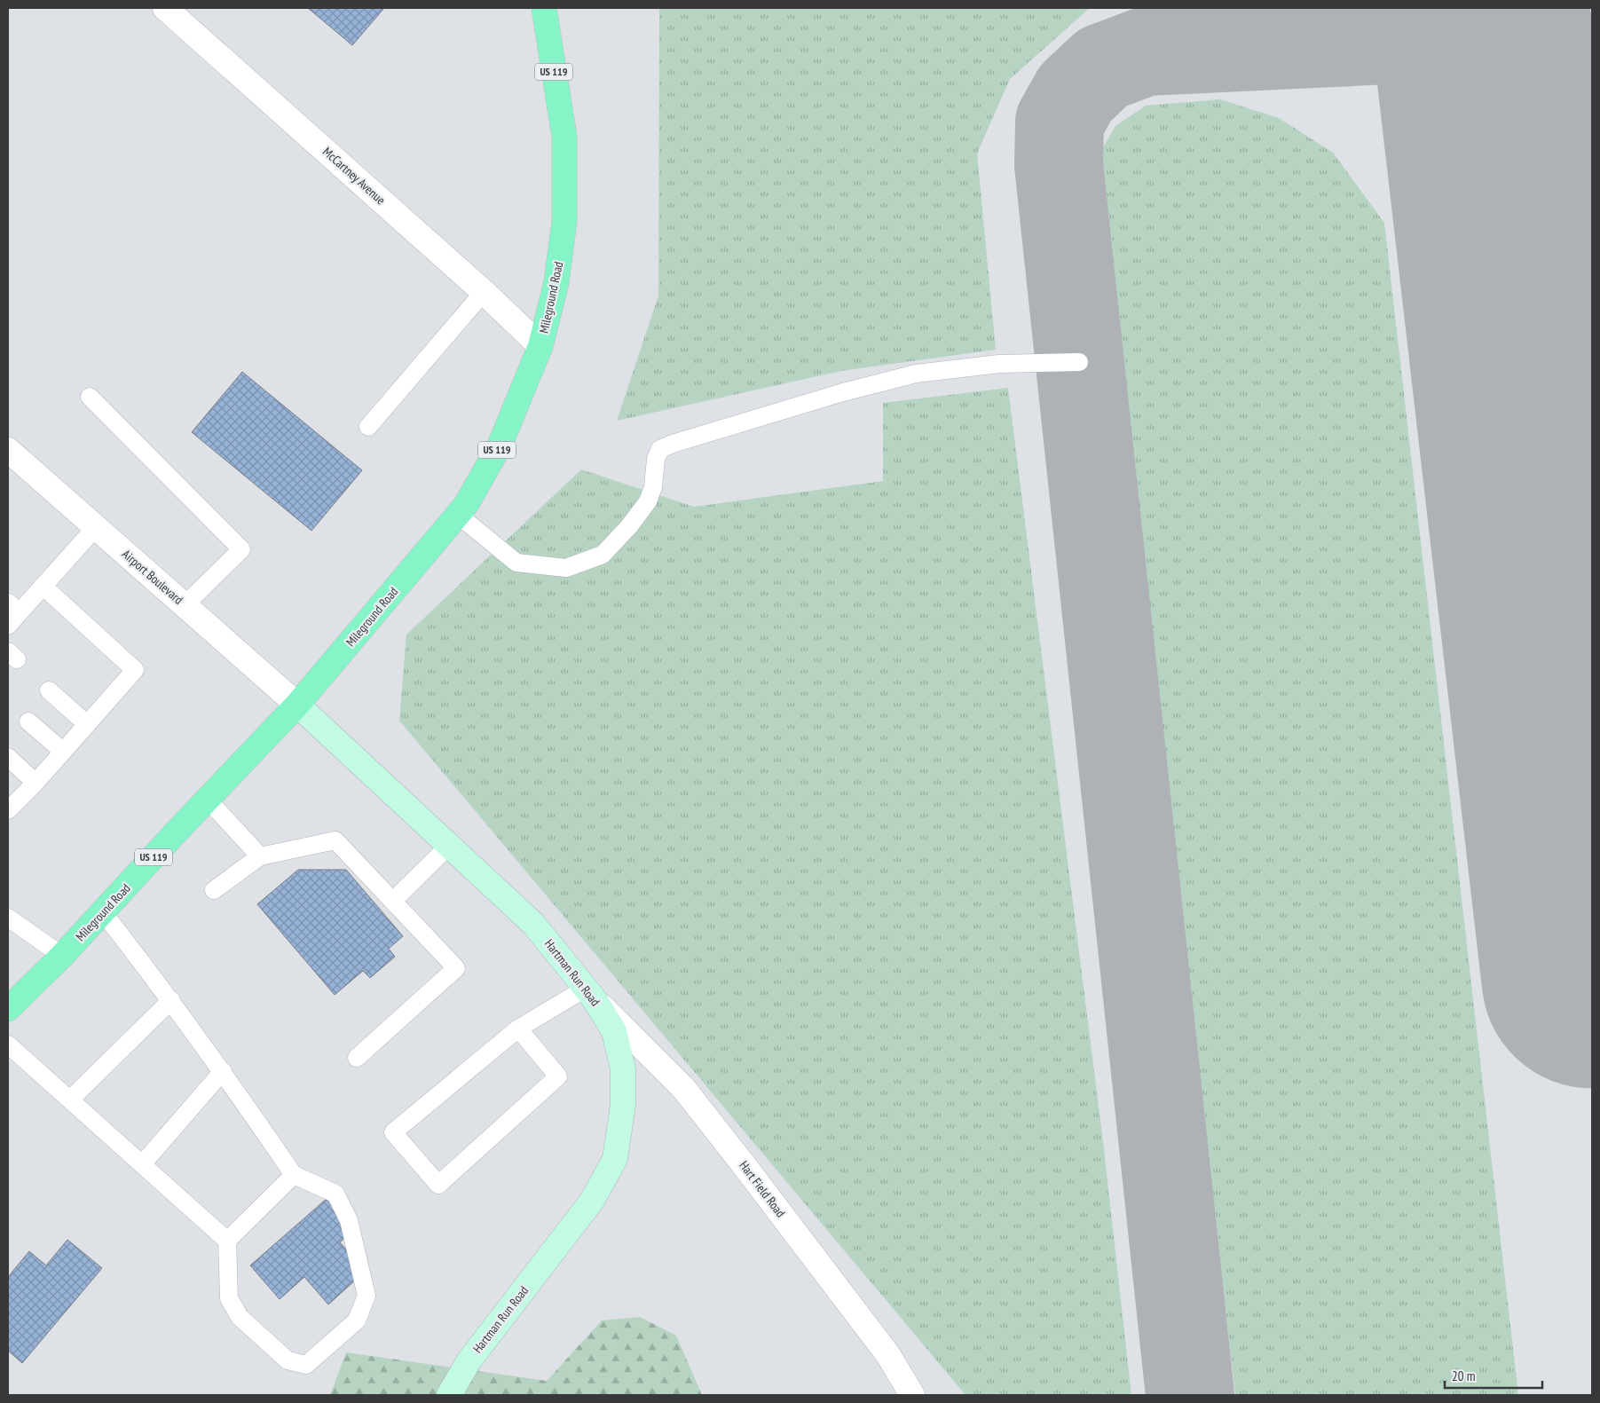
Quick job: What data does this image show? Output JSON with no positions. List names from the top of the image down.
{
  "streets": {
    "main road": ["US 119", "Mileground Road", "Hartman Run Road"],
    "street": ["McCartney Avenue", "Airport Boulevard", "Hart Field Road"]
  },
  "crossings": [
    ["McCartney Avenue", "Mileground Road"],
    ["Mileground Road", "Airport Boulevard"],
    ["Mileground Road", "Hartman Run Road"],
    ["Airport Boulevard", "Hartman Run Road"],
    ["Hartman Run Road", "Hart Field Road"]
  ],
  "scale_bar": "20 m"
}
